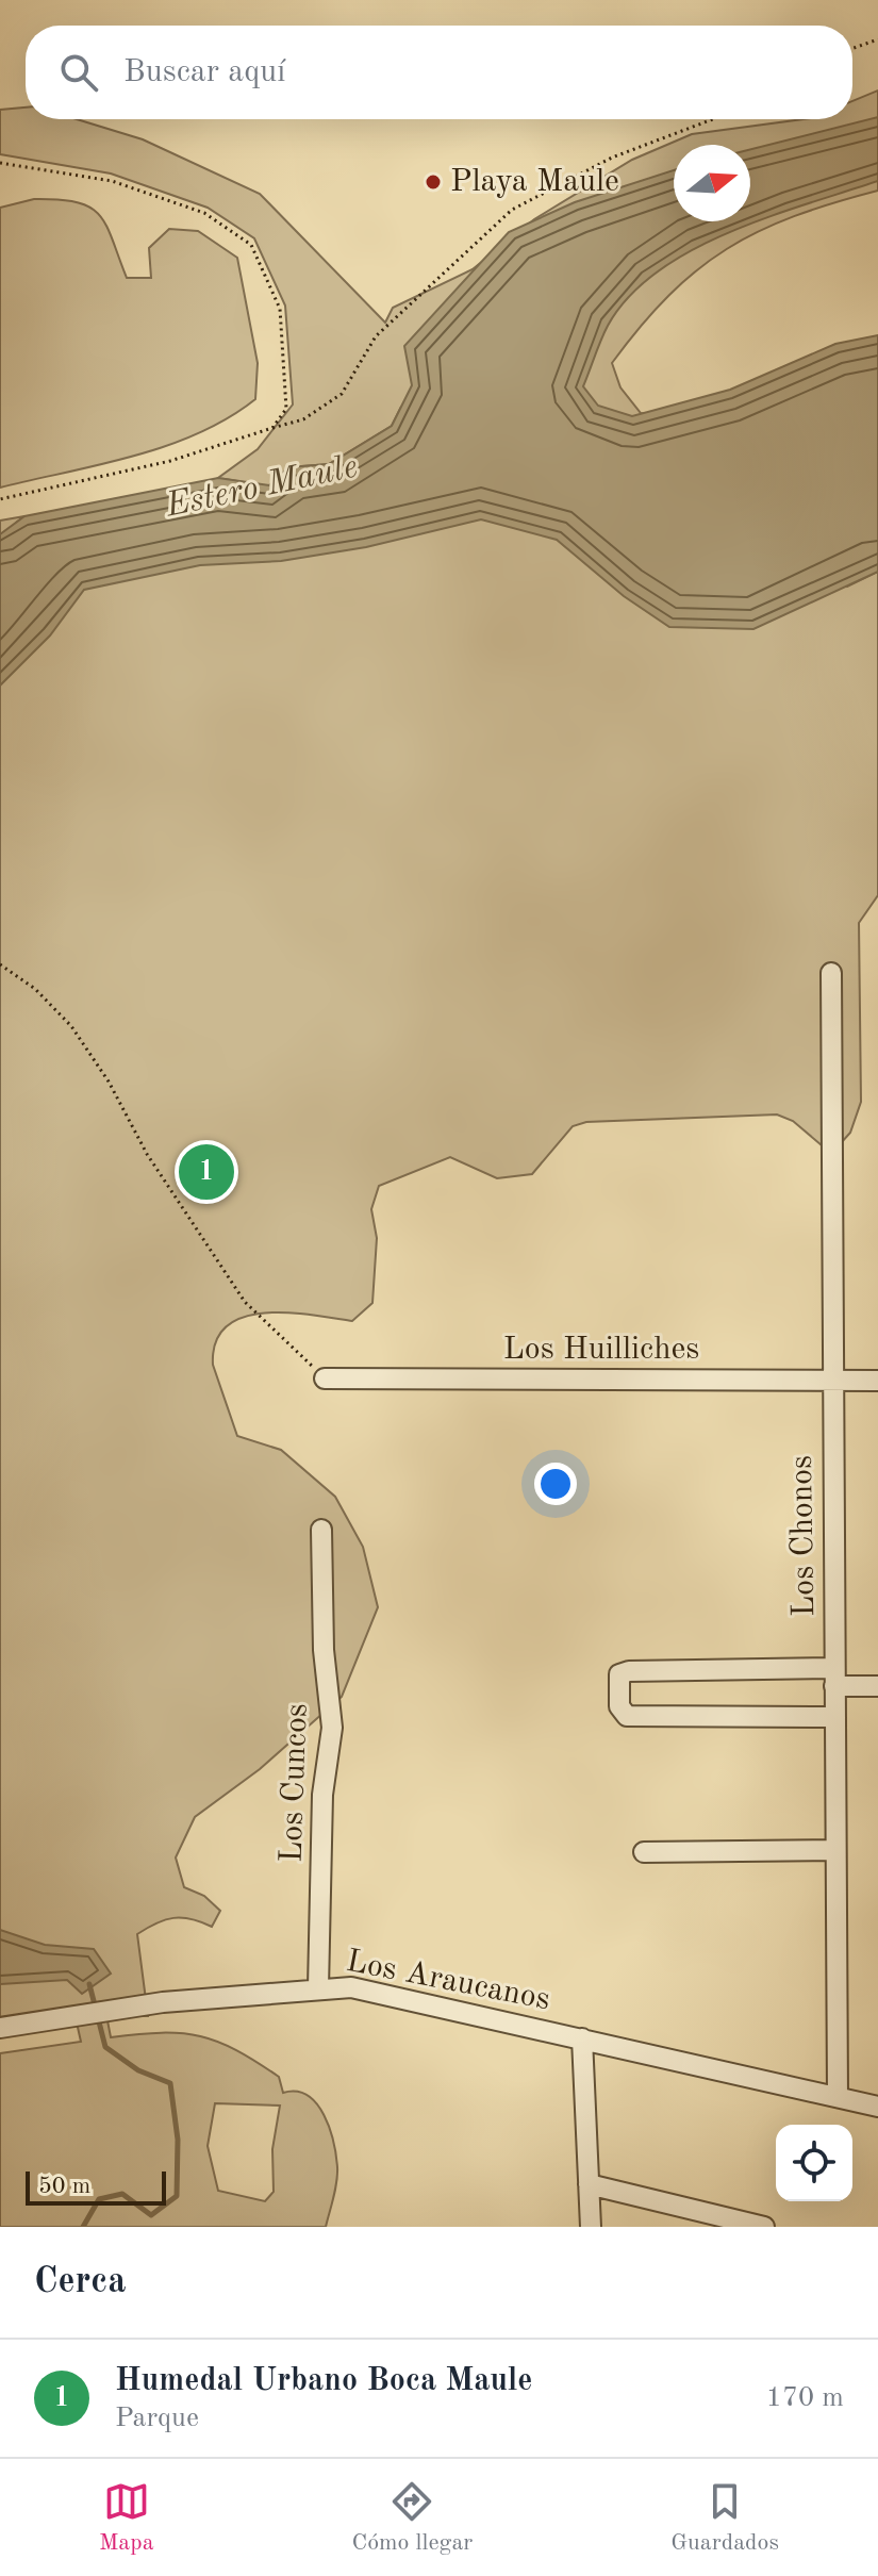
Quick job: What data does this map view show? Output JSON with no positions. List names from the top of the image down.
{
  "streets": {
    "street": [
      "Los Huilliches",
      "Los Chonos",
      "Los Cuncos",
      "Los Araucanos"
    ]
  },
  "crossings": [
    ["Los Huilliches", "Los Chonos"],
    ["Los Chonos", "Los Araucanos"],
    ["Los Cuncos", "Los Araucanos"]
  ],
  "water": ["Estero Maule"],
  "places": ["Playa Maule"],
  "scale_bar": "50 m",
  "north": "right",
  "page": {
    "search": "Buscar aquí",
    "pins": "1",
    "scale": "50 m",
    "heading": "Cerca",
    "list": [
      {
        "mark": "1",
        "name": "Humedal Urbano Boca Maule",
        "note": "Parque",
        "value": "170 m"
      }
    ],
    "nav": ["Mapa", "Cómo llegar", "Guardados"]
  }
}
